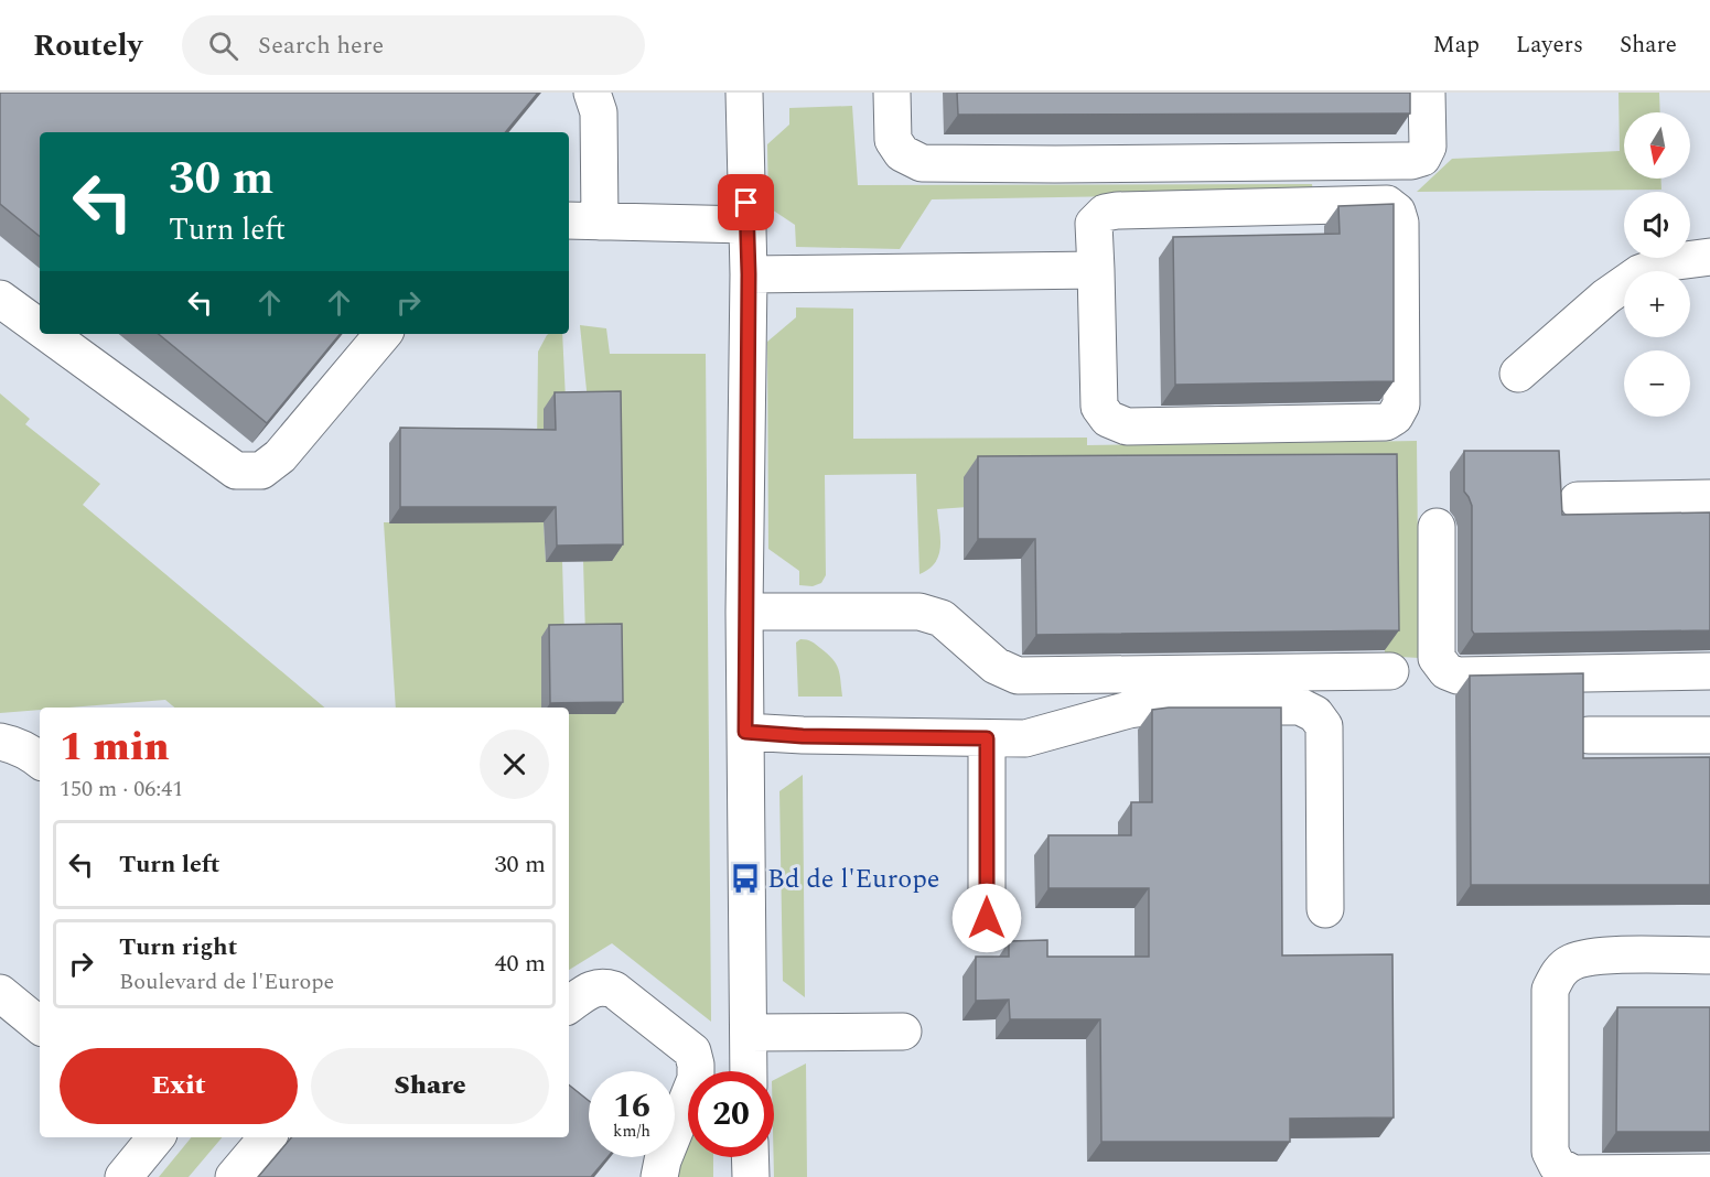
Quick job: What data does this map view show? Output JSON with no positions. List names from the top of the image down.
{
  "places": {
    "bus stop": ["Bd de l'Europe"]
  },
  "north": "bottom",
  "page": {
    "header": "Routely",
    "search": "Search here",
    "nav": ["Map", "Layers", "Share"],
    "map_buttons": ["+", "−"],
    "turn": ["30 m", "Turn left"],
    "heading": ["1 min", "150 m · 06:41"],
    "list": [
      {
        "name": "Turn left",
        "value": "30 m"
      },
      {
        "name": "Turn right",
        "note": "Boulevard de l'Europe",
        "value": "40 m"
      }
    ],
    "buttons": ["Exit", "Share"],
    "speed": "16 km/h",
    "limit": "20"
  }
}
